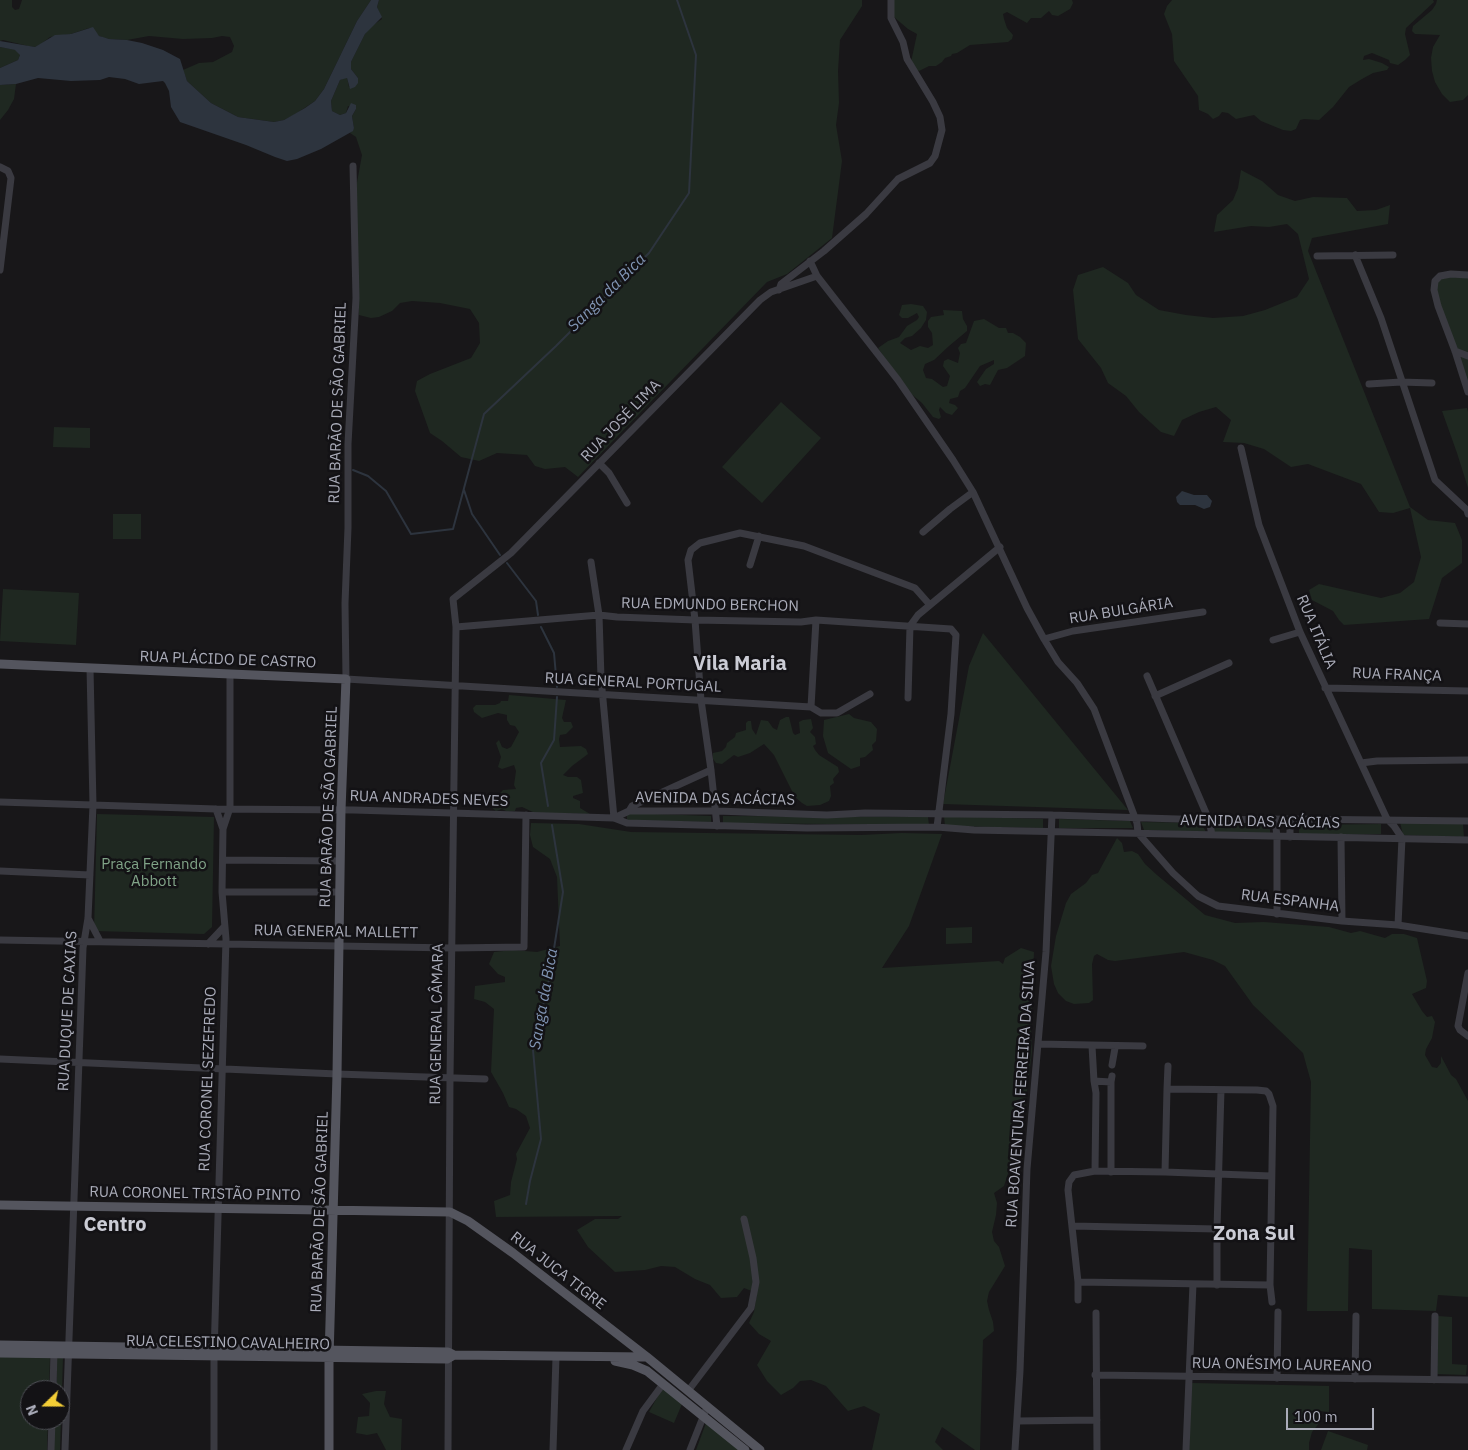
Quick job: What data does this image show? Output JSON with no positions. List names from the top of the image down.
{
  "streets": {
    "main road": [
      "RUA BARÃO DE SÃO GABRIEL",
      "RUA PLÁCIDO DE CASTRO",
      "RUA CORONEL TRISTÃO PINTO",
      "RUA JUCA TIGRE",
      "RUA CELESTINO CAVALHEIRO"
    ],
    "street": [
      "RUA JOSÉ LIMA",
      "RUA EDMUNDO BERCHON",
      "RUA BULGÁRIA",
      "RUA ITÁLIA",
      "RUA FRANÇA",
      "RUA GENERAL PORTUGAL",
      "RUA ANDRADES NEVES",
      "AVENIDA DAS ACÁCIAS",
      "RUA ESPANHA",
      "RUA GENERAL MALLETT",
      "RUA DUQUE DE CAXIAS",
      "RUA GENERAL CÂMARA",
      "RUA CORONEL SEZEFREDO",
      "RUA BOAVENTURA FERREIRA DA SILVA",
      "RUA ONÉSIMO LAUREANO"
    ]
  },
  "crossings": [
    ["RUA BARÃO DE SÃO GABRIEL", "RUA PLÁCIDO DE CASTRO"],
    ["RUA BARÃO DE SÃO GABRIEL", "RUA ANDRADES NEVES"],
    ["RUA BARÃO DE SÃO GABRIEL", "RUA GENERAL MALLETT"],
    ["RUA BARÃO DE SÃO GABRIEL", "RUA CORONEL TRISTÃO PINTO"],
    ["RUA BARÃO DE SÃO GABRIEL", "RUA CELESTINO CAVALHEIRO"],
    ["RUA JOSÉ LIMA", "RUA GENERAL CÂMARA"],
    ["RUA EDMUNDO BERCHON", "AVENIDA DAS ACÁCIAS"],
    ["RUA EDMUNDO BERCHON", "RUA GENERAL CÂMARA"],
    ["RUA ITÁLIA", "RUA FRANÇA"],
    ["RUA ITÁLIA", "AVENIDA DAS ACÁCIAS"],
    ["RUA PLÁCIDO DE CASTRO", "RUA GENERAL PORTUGAL"],
    ["RUA PLÁCIDO DE CASTRO", "RUA DUQUE DE CAXIAS"],
    ["RUA PLÁCIDO DE CASTRO", "RUA GENERAL CÂMARA"],
    ["RUA PLÁCIDO DE CASTRO", "RUA CORONEL SEZEFREDO"],
    ["RUA GENERAL PORTUGAL", "RUA GENERAL CÂMARA"],
    ["RUA ANDRADES NEVES", "AVENIDA DAS ACÁCIAS"],
    ["RUA ANDRADES NEVES", "RUA GENERAL MALLETT"],
    ["RUA ANDRADES NEVES", "RUA DUQUE DE CAXIAS"],
    ["RUA ANDRADES NEVES", "RUA GENERAL CÂMARA"],
    ["RUA ANDRADES NEVES", "RUA CORONEL SEZEFREDO"],
    ["AVENIDA DAS ACÁCIAS", "RUA ESPANHA"],
    ["AVENIDA DAS ACÁCIAS", "RUA BOAVENTURA FERREIRA DA SILVA"],
    ["RUA GENERAL MALLETT", "RUA DUQUE DE CAXIAS"],
    ["RUA GENERAL MALLETT", "RUA GENERAL CÂMARA"],
    ["RUA GENERAL MALLETT", "RUA CORONEL SEZEFREDO"],
    ["RUA DUQUE DE CAXIAS", "RUA CORONEL TRISTÃO PINTO"],
    ["RUA DUQUE DE CAXIAS", "RUA CELESTINO CAVALHEIRO"],
    ["RUA GENERAL CÂMARA", "RUA CORONEL TRISTÃO PINTO"],
    ["RUA GENERAL CÂMARA", "RUA JUCA TIGRE"],
    ["RUA GENERAL CÂMARA", "RUA CELESTINO CAVALHEIRO"],
    ["RUA CORONEL SEZEFREDO", "RUA CORONEL TRISTÃO PINTO"],
    ["RUA CORONEL SEZEFREDO", "RUA CELESTINO CAVALHEIRO"],
    ["RUA CORONEL TRISTÃO PINTO", "RUA JUCA TIGRE"],
    ["RUA JUCA TIGRE", "RUA CELESTINO CAVALHEIRO"]
  ],
  "districts": ["Vila Maria", "Centro", "Zona Sul"],
  "water": ["Sanga da Bica"],
  "parks": ["Praça Fernando Abbott"],
  "scale_bar": "100 m",
  "north": "left"
}
